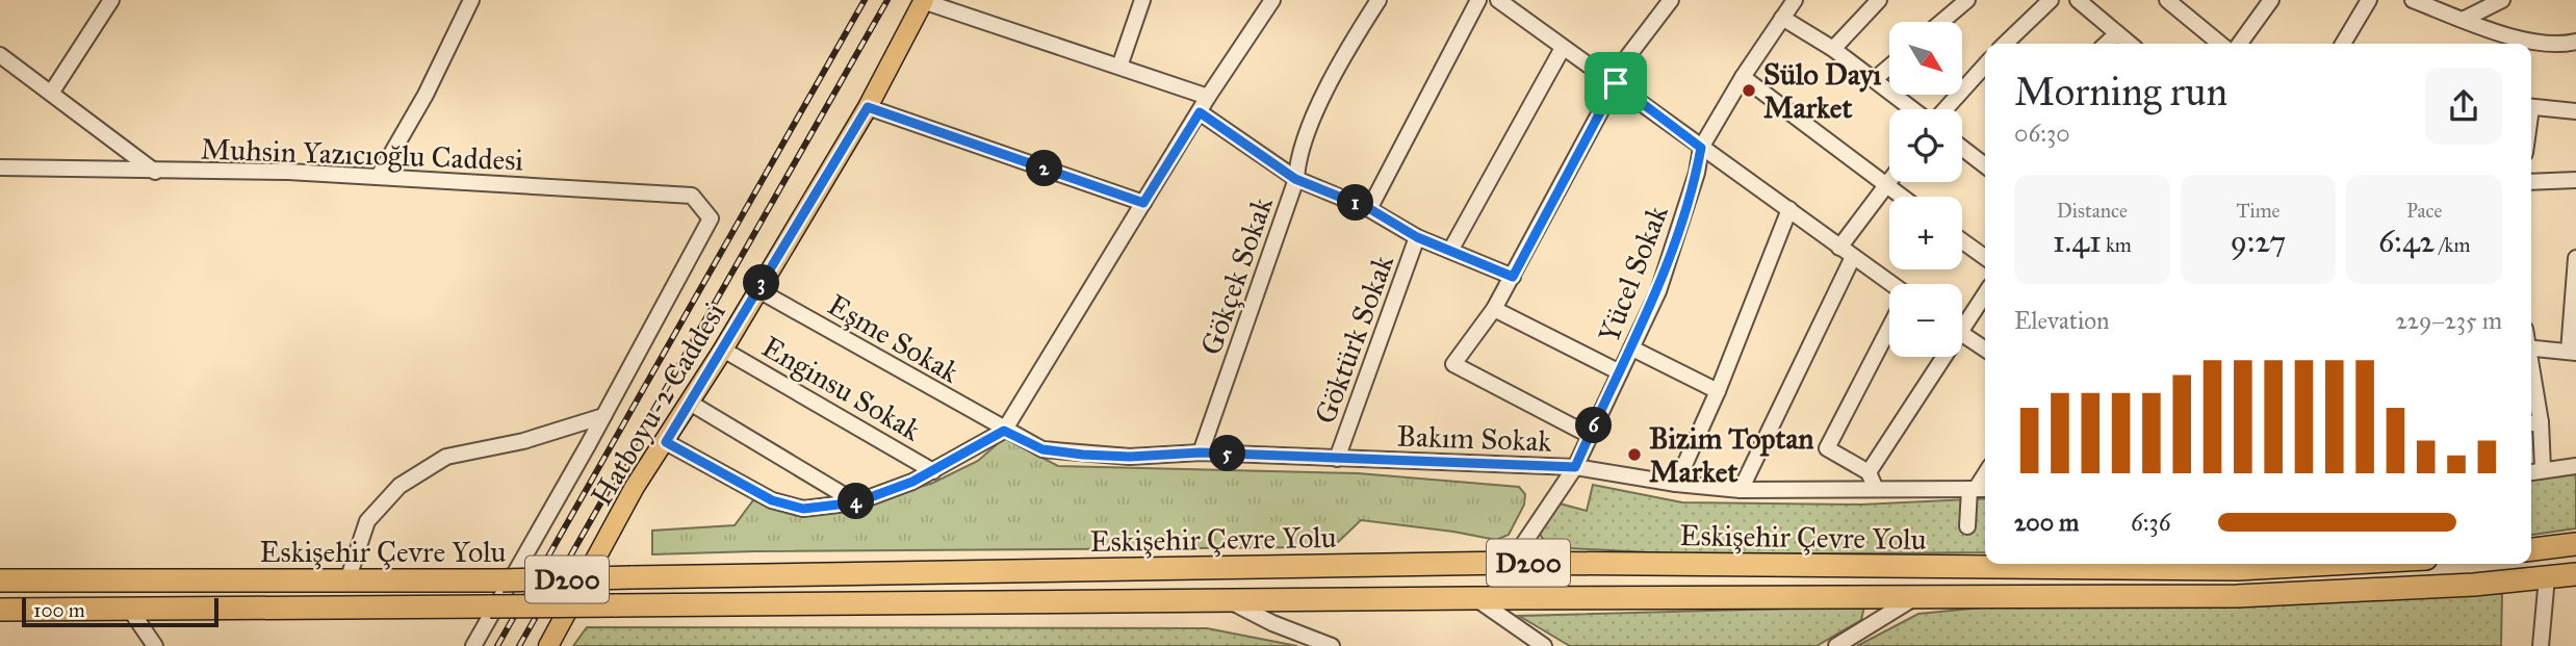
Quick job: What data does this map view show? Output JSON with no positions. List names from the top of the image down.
{
  "streets": {
    "highway": ["Eskişehir Çevre Yolu", "D200"],
    "main road": ["Hatboyu-2 Caddesi"],
    "street": [
      "Muhsin Yazıcıoğlu Caddesi",
      "Yücel Sokak",
      "Gökçek Sokak",
      "Eşme Sokak",
      "Göktürk Sokak",
      "Enginsu Sokak",
      "Bakım Sokak"
    ]
  },
  "crossings": [
    ["Yücel Sokak", "Bakım Sokak"],
    ["Yücel Sokak", "Eskişehir Çevre Yolu"],
    ["Gökçek Sokak", "Bakım Sokak"],
    ["Eşme Sokak", "Hatboyu-2 Caddesi"],
    ["Eşme Sokak", "Bakım Sokak"],
    ["Göktürk Sokak", "Bakım Sokak"],
    ["Enginsu Sokak", "Hatboyu-2 Caddesi"],
    ["Eskişehir Çevre Yolu", "D200"]
  ],
  "places": ["Sülo Dayı Market", "Bizim Toptan Market"],
  "scale_bar": "100 m",
  "north": "bottom right",
  "page": {
    "map_buttons": ["+", "−"],
    "heading": ["Morning run", "06:30"],
    "pins": [
      "2",
      "1",
      "3",
      "6",
      "5",
      "4"
    ],
    "stats": [
      ["Distance", "1.41 km"],
      ["Time", "9:27"],
      ["Pace", "6:42 /km"]
    ],
    "chart": ["Elevation", "229–235 m"],
    "list": [
      {
        "name": "200 m",
        "note": "6:36"
      }
    ],
    "scale": "100 m"
  }
}
